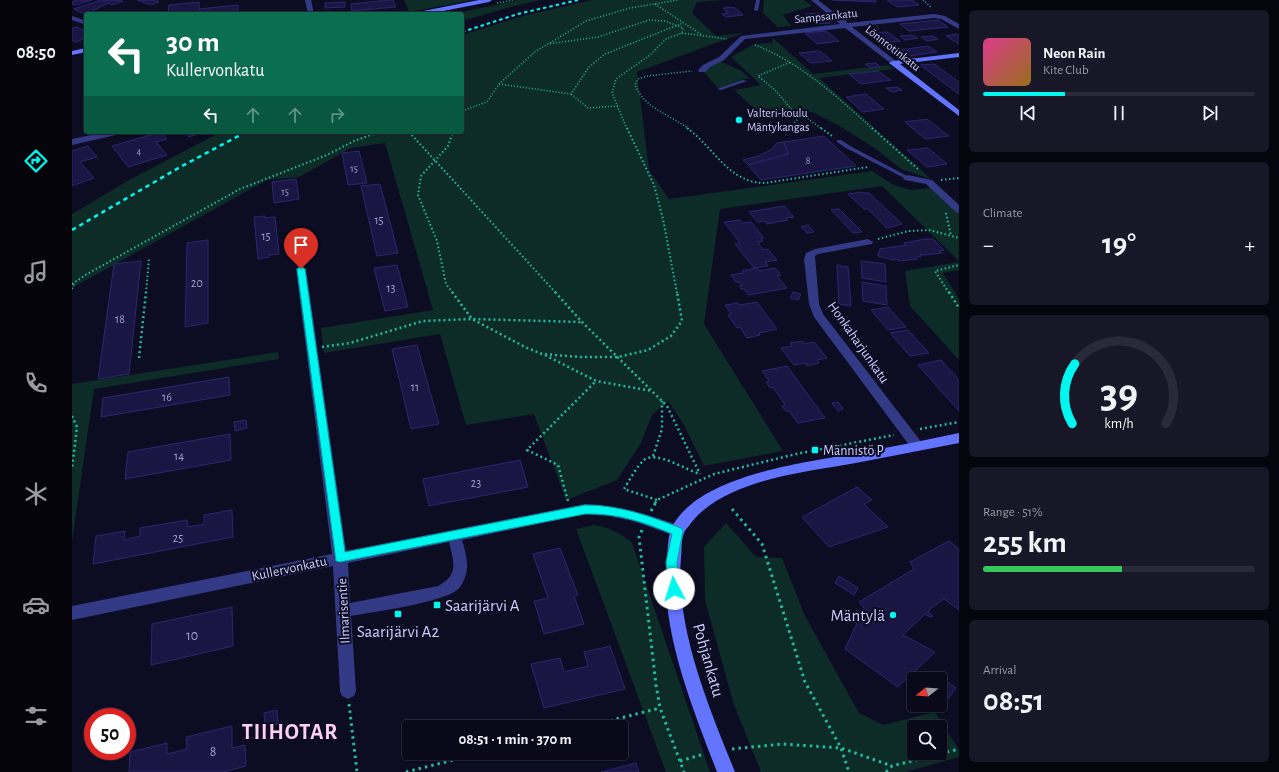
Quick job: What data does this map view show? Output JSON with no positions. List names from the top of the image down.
{
  "streets": {
    "main road": ["Lönnrotinkatu", "Pohjankatu"],
    "street": [
      "Sampsankatu",
      "Honkaharjunkatu",
      "Kullervonkatu",
      "Ilmarisentie"
    ]
  },
  "crossings": [
    ["Sampsankatu", "Lönnrotinkatu"],
    ["Kullervonkatu", "Ilmarisentie"],
    ["Kullervonkatu", "Pohjankatu"]
  ],
  "districts": ["TIIHOTAR"],
  "places": {
    "other": ["Valteri-koulu Mäntykangas", "Mäntylä"],
    "transit": ["Männistö P", "Saarijärvi A", "Saarijärvi A2"]
  },
  "house_numbers": [
    "4",
    "8",
    "15",
    "15",
    "15",
    "15",
    "20",
    "13",
    "18",
    "11",
    "16",
    "14",
    "23",
    "25",
    "10",
    "8"
  ],
  "north": "left",
  "page": {
    "tabs": "08:50",
    "turn": ["30 m", "Kullervonkatu"],
    "song": ["Neon Rain", "Kite Club"],
    "tile": [
      "Climate",
      ["Range · 51%", "255 km"],
      ["Arrival", "08:51"]
    ],
    "heat": ["−", "19°", "+"],
    "limit": "50",
    "trip": "08:51 · 1 min · 370 m",
    "gauge": ["39", "km/h"]
  }
}
